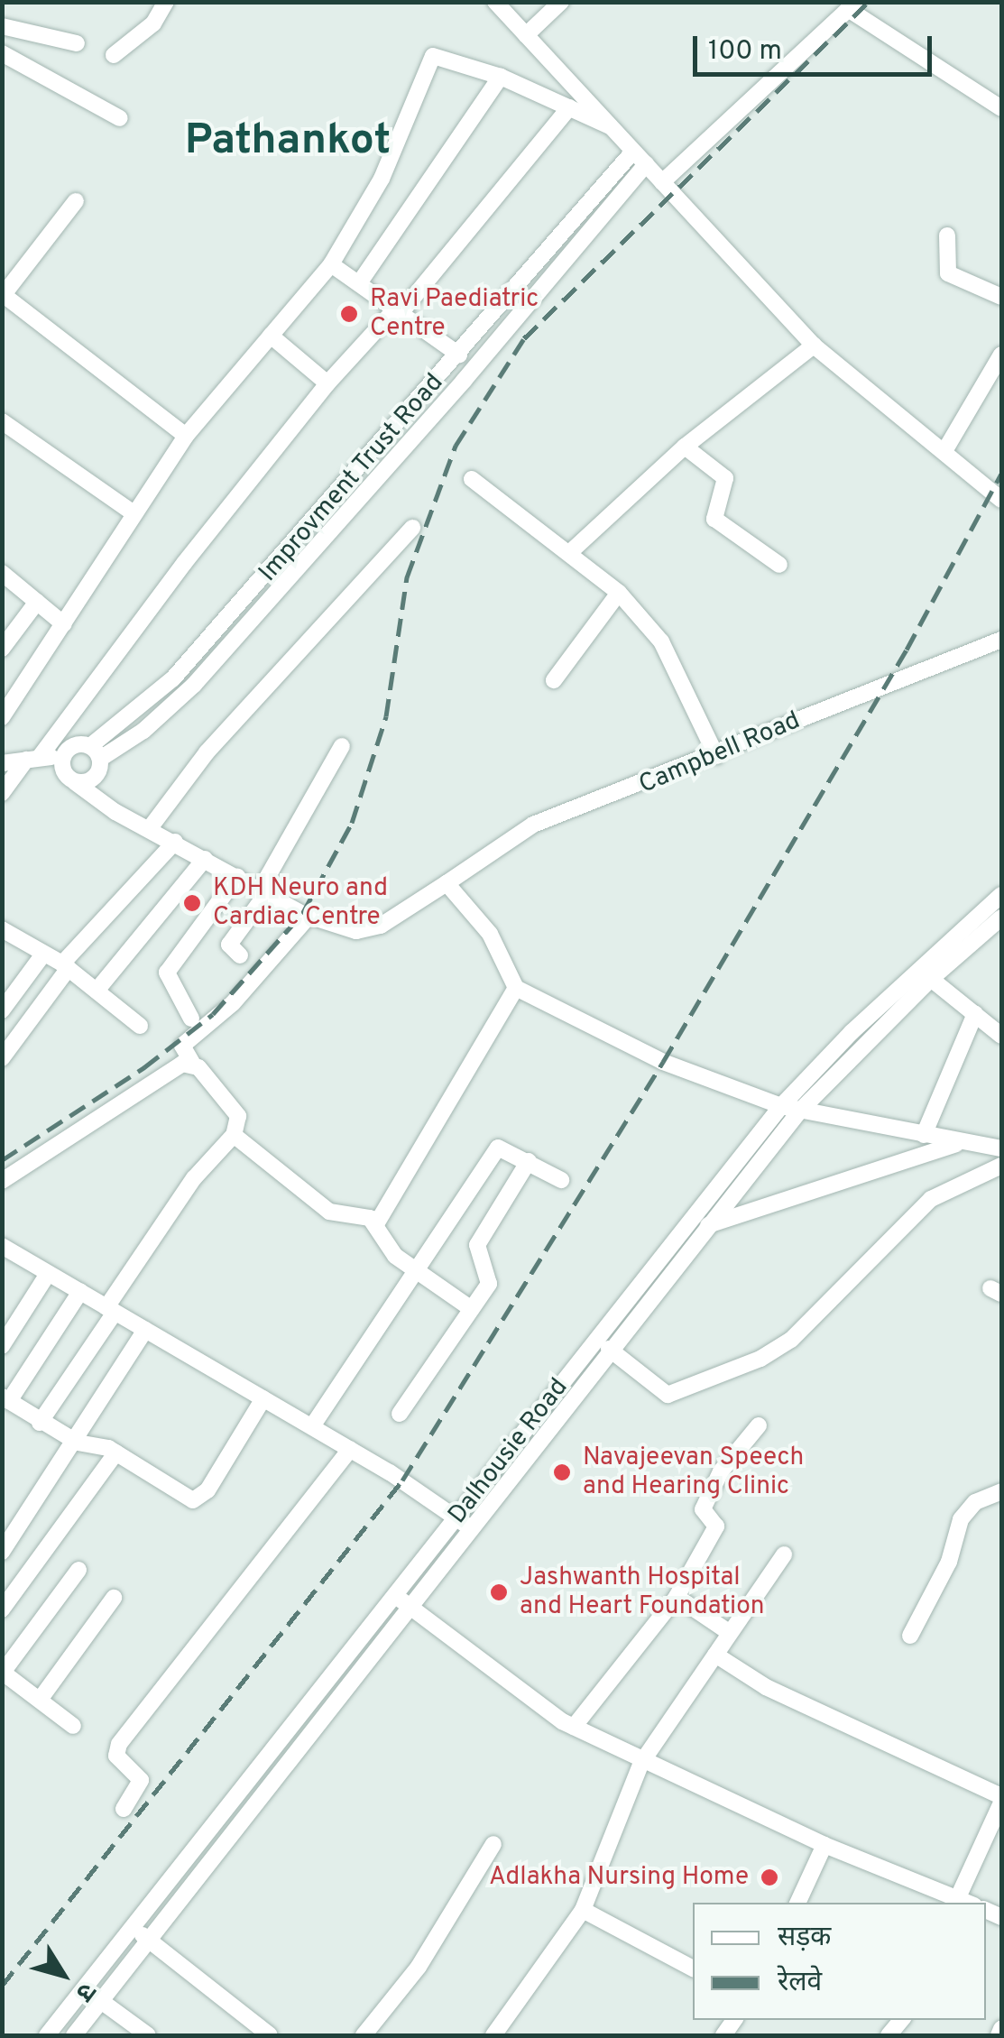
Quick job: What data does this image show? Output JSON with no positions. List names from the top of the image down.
{
  "streets": {
    "street": ["Improvment Trust Road", "Campbell Road", "Dalhousie Road"]
  },
  "districts": ["Pathankot"],
  "places": [
    "Ravi Paediatric Centre",
    "KDH Neuro and Cardiac Centre",
    "Navajeevan Speech and Hearing Clinic",
    "Jashwanth Hospital and Heart Foundation",
    "Adlakha Nursing Home"
  ],
  "legend": ["सड़क", "रेलवे"],
  "scale_bar": "100 m",
  "north": "bottom right"
}
